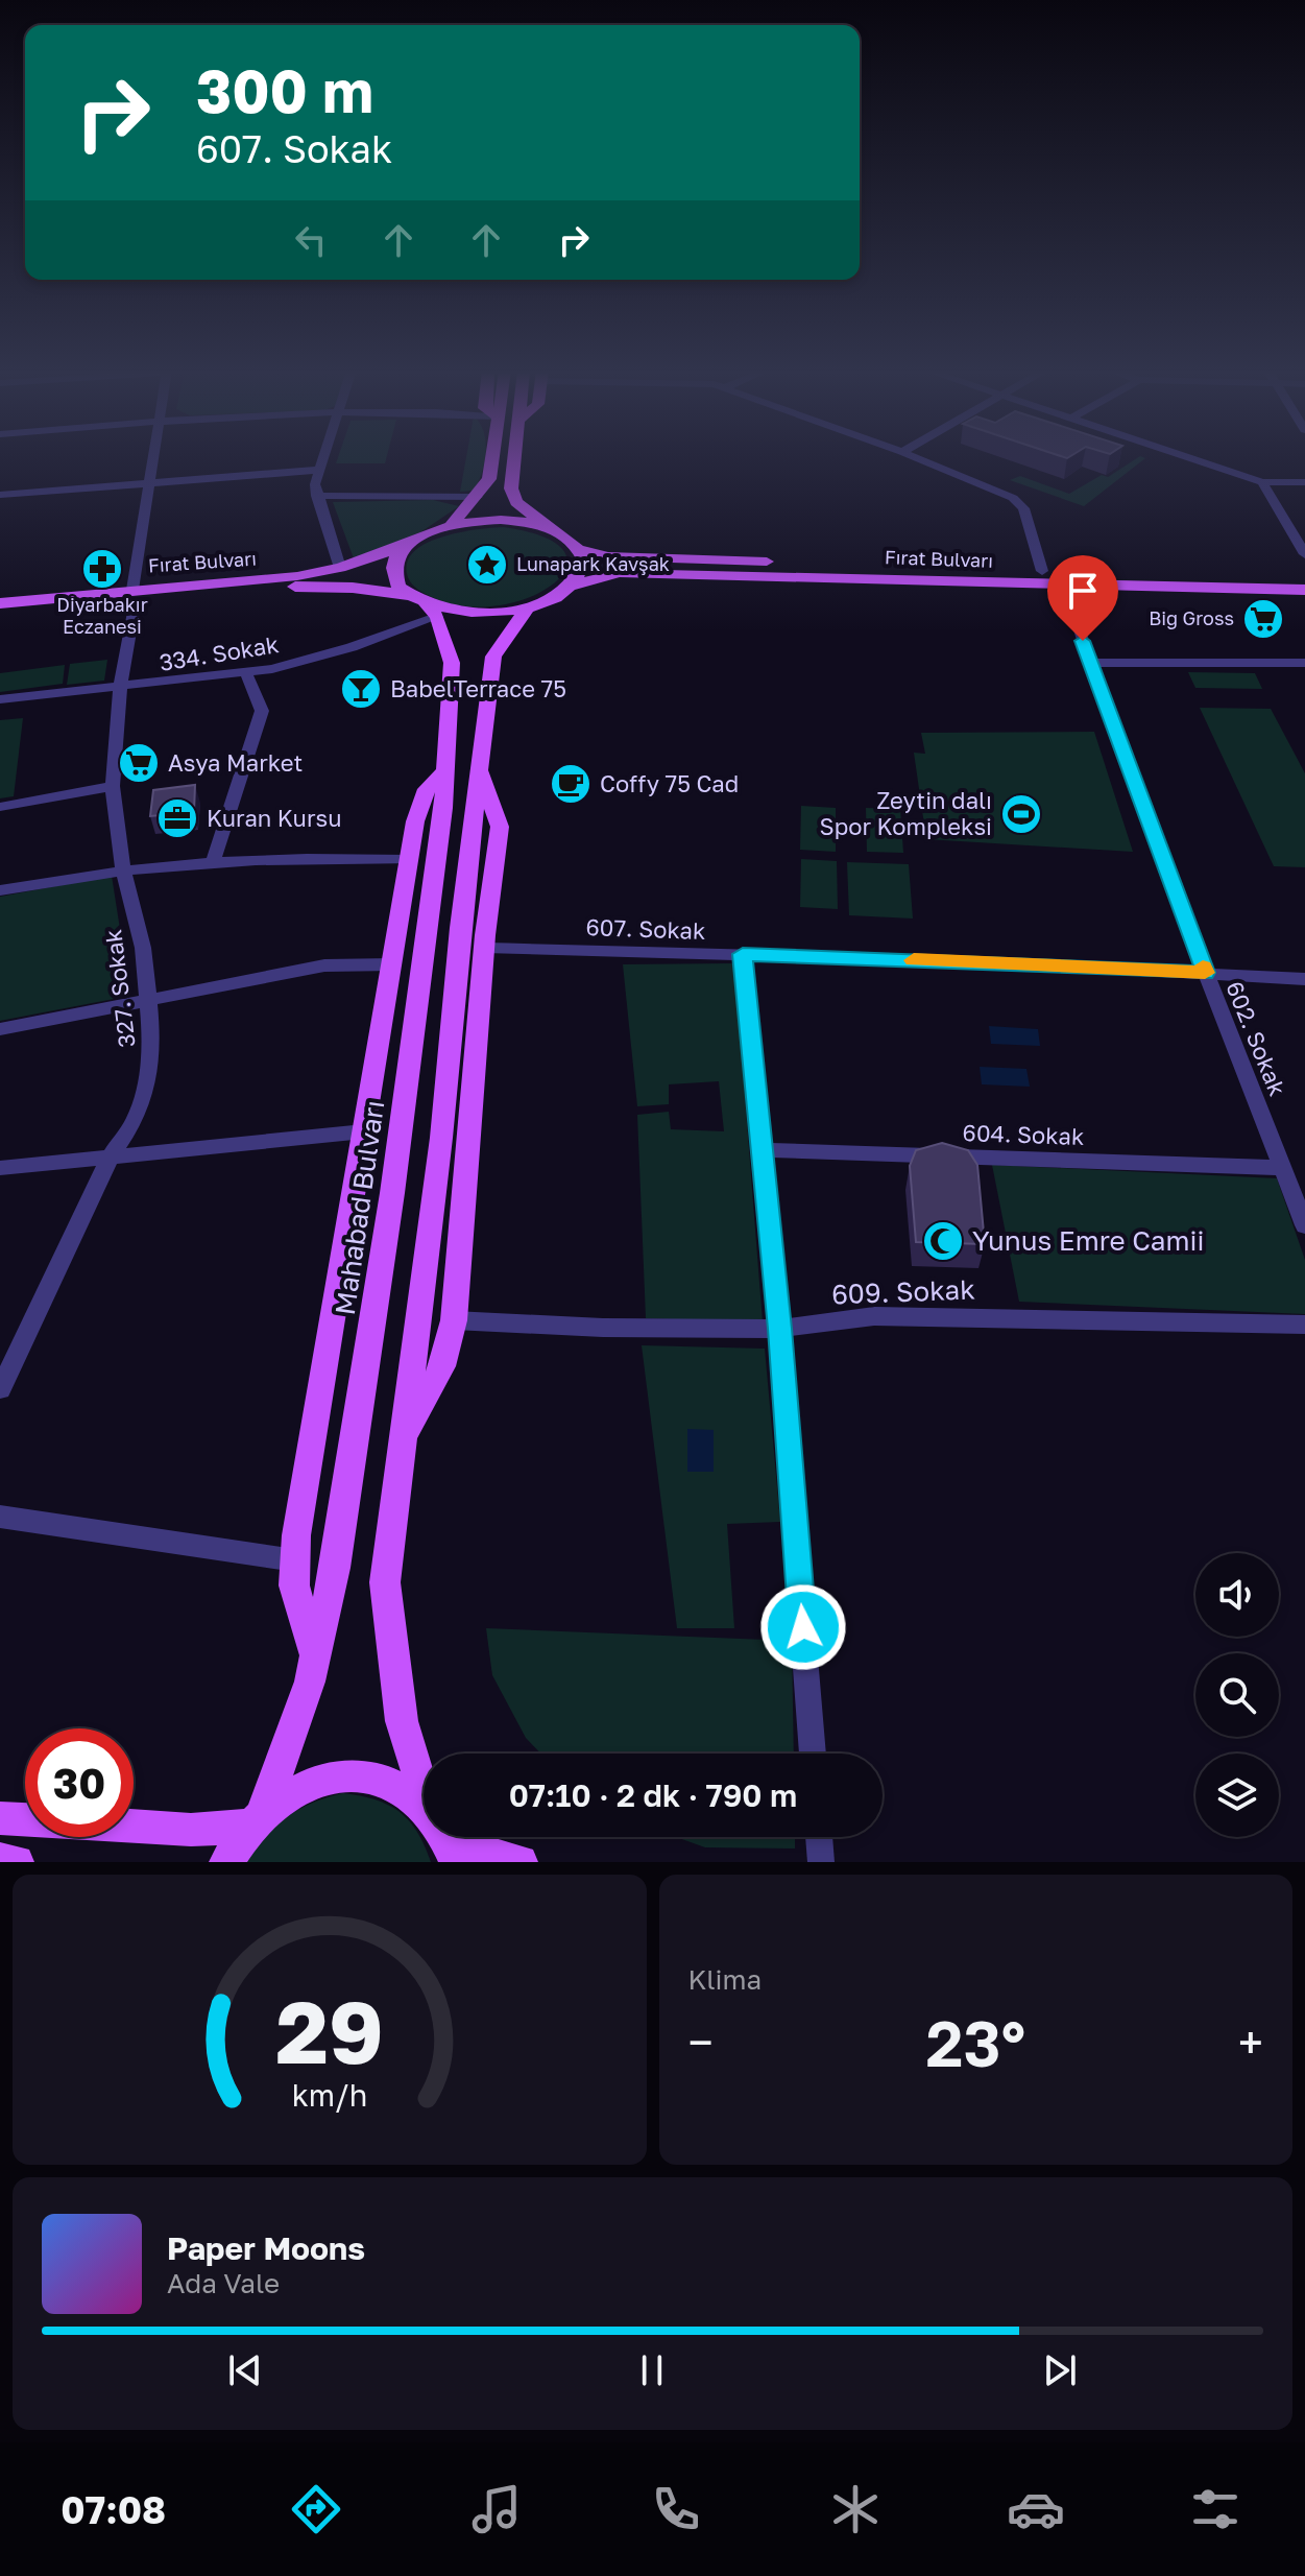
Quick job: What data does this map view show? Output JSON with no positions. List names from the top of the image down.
{
  "streets": {
    "main road": ["Fırat Bulvarı", "Mahabad Bulvarı"],
    "street": [
      "334. Sokak",
      "607. Sokak",
      "327. Sokak",
      "602. Sokak",
      "604. Sokak",
      "609. Sokak"
    ]
  },
  "crossings": [
    ["Fırat Bulvarı", "334. Sokak"],
    ["Fırat Bulvarı", "327. Sokak"],
    ["Fırat Bulvarı", "602. Sokak"],
    ["Fırat Bulvarı", "Mahabad Bulvarı"],
    ["334. Sokak", "327. Sokak"],
    ["334. Sokak", "Mahabad Bulvarı"],
    ["607. Sokak", "602. Sokak"],
    ["602. Sokak", "604. Sokak"]
  ],
  "places": {
    "place": ["Lunapark Kavşak"],
    "pharmacy": ["Diyarbakır Eczanesi"],
    "supermarket": ["Big Gross", "Asya Market"],
    "bar": ["BabelTerrace 75"],
    "cafe": ["Coffy 75 Cad"],
    "sports": ["Zeytin dalı Spor Kompleksi"],
    "office": ["Kuran Kursu"],
    "mosque": ["Yunus Emre Camii"]
  },
  "page": {
    "turn": ["300 m", "607. Sokak"],
    "limit": "30",
    "trip": "07:10 · 2 dk · 790 m",
    "tile": "Klima",
    "heat": ["−", "23°", "+"],
    "song": ["Paper Moons", "Ada Vale"],
    "tabs": "07:08",
    "gauge": ["29", "km/h"]
  }
}
